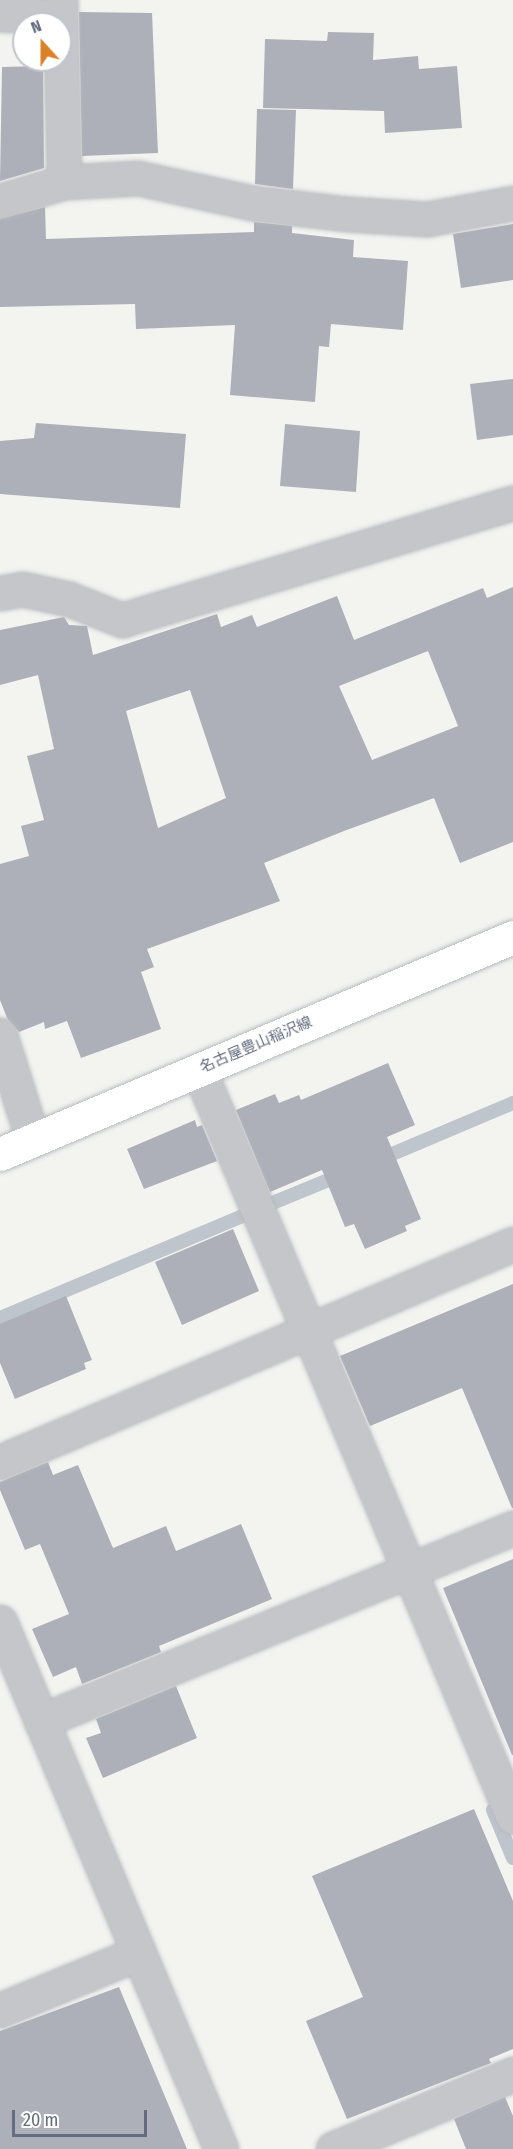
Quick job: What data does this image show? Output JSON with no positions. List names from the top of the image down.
{
  "streets": {
    "main road": ["名古屋豊山稲沢線"]
  },
  "scale_bar": "20 m",
  "north": "top"
}
